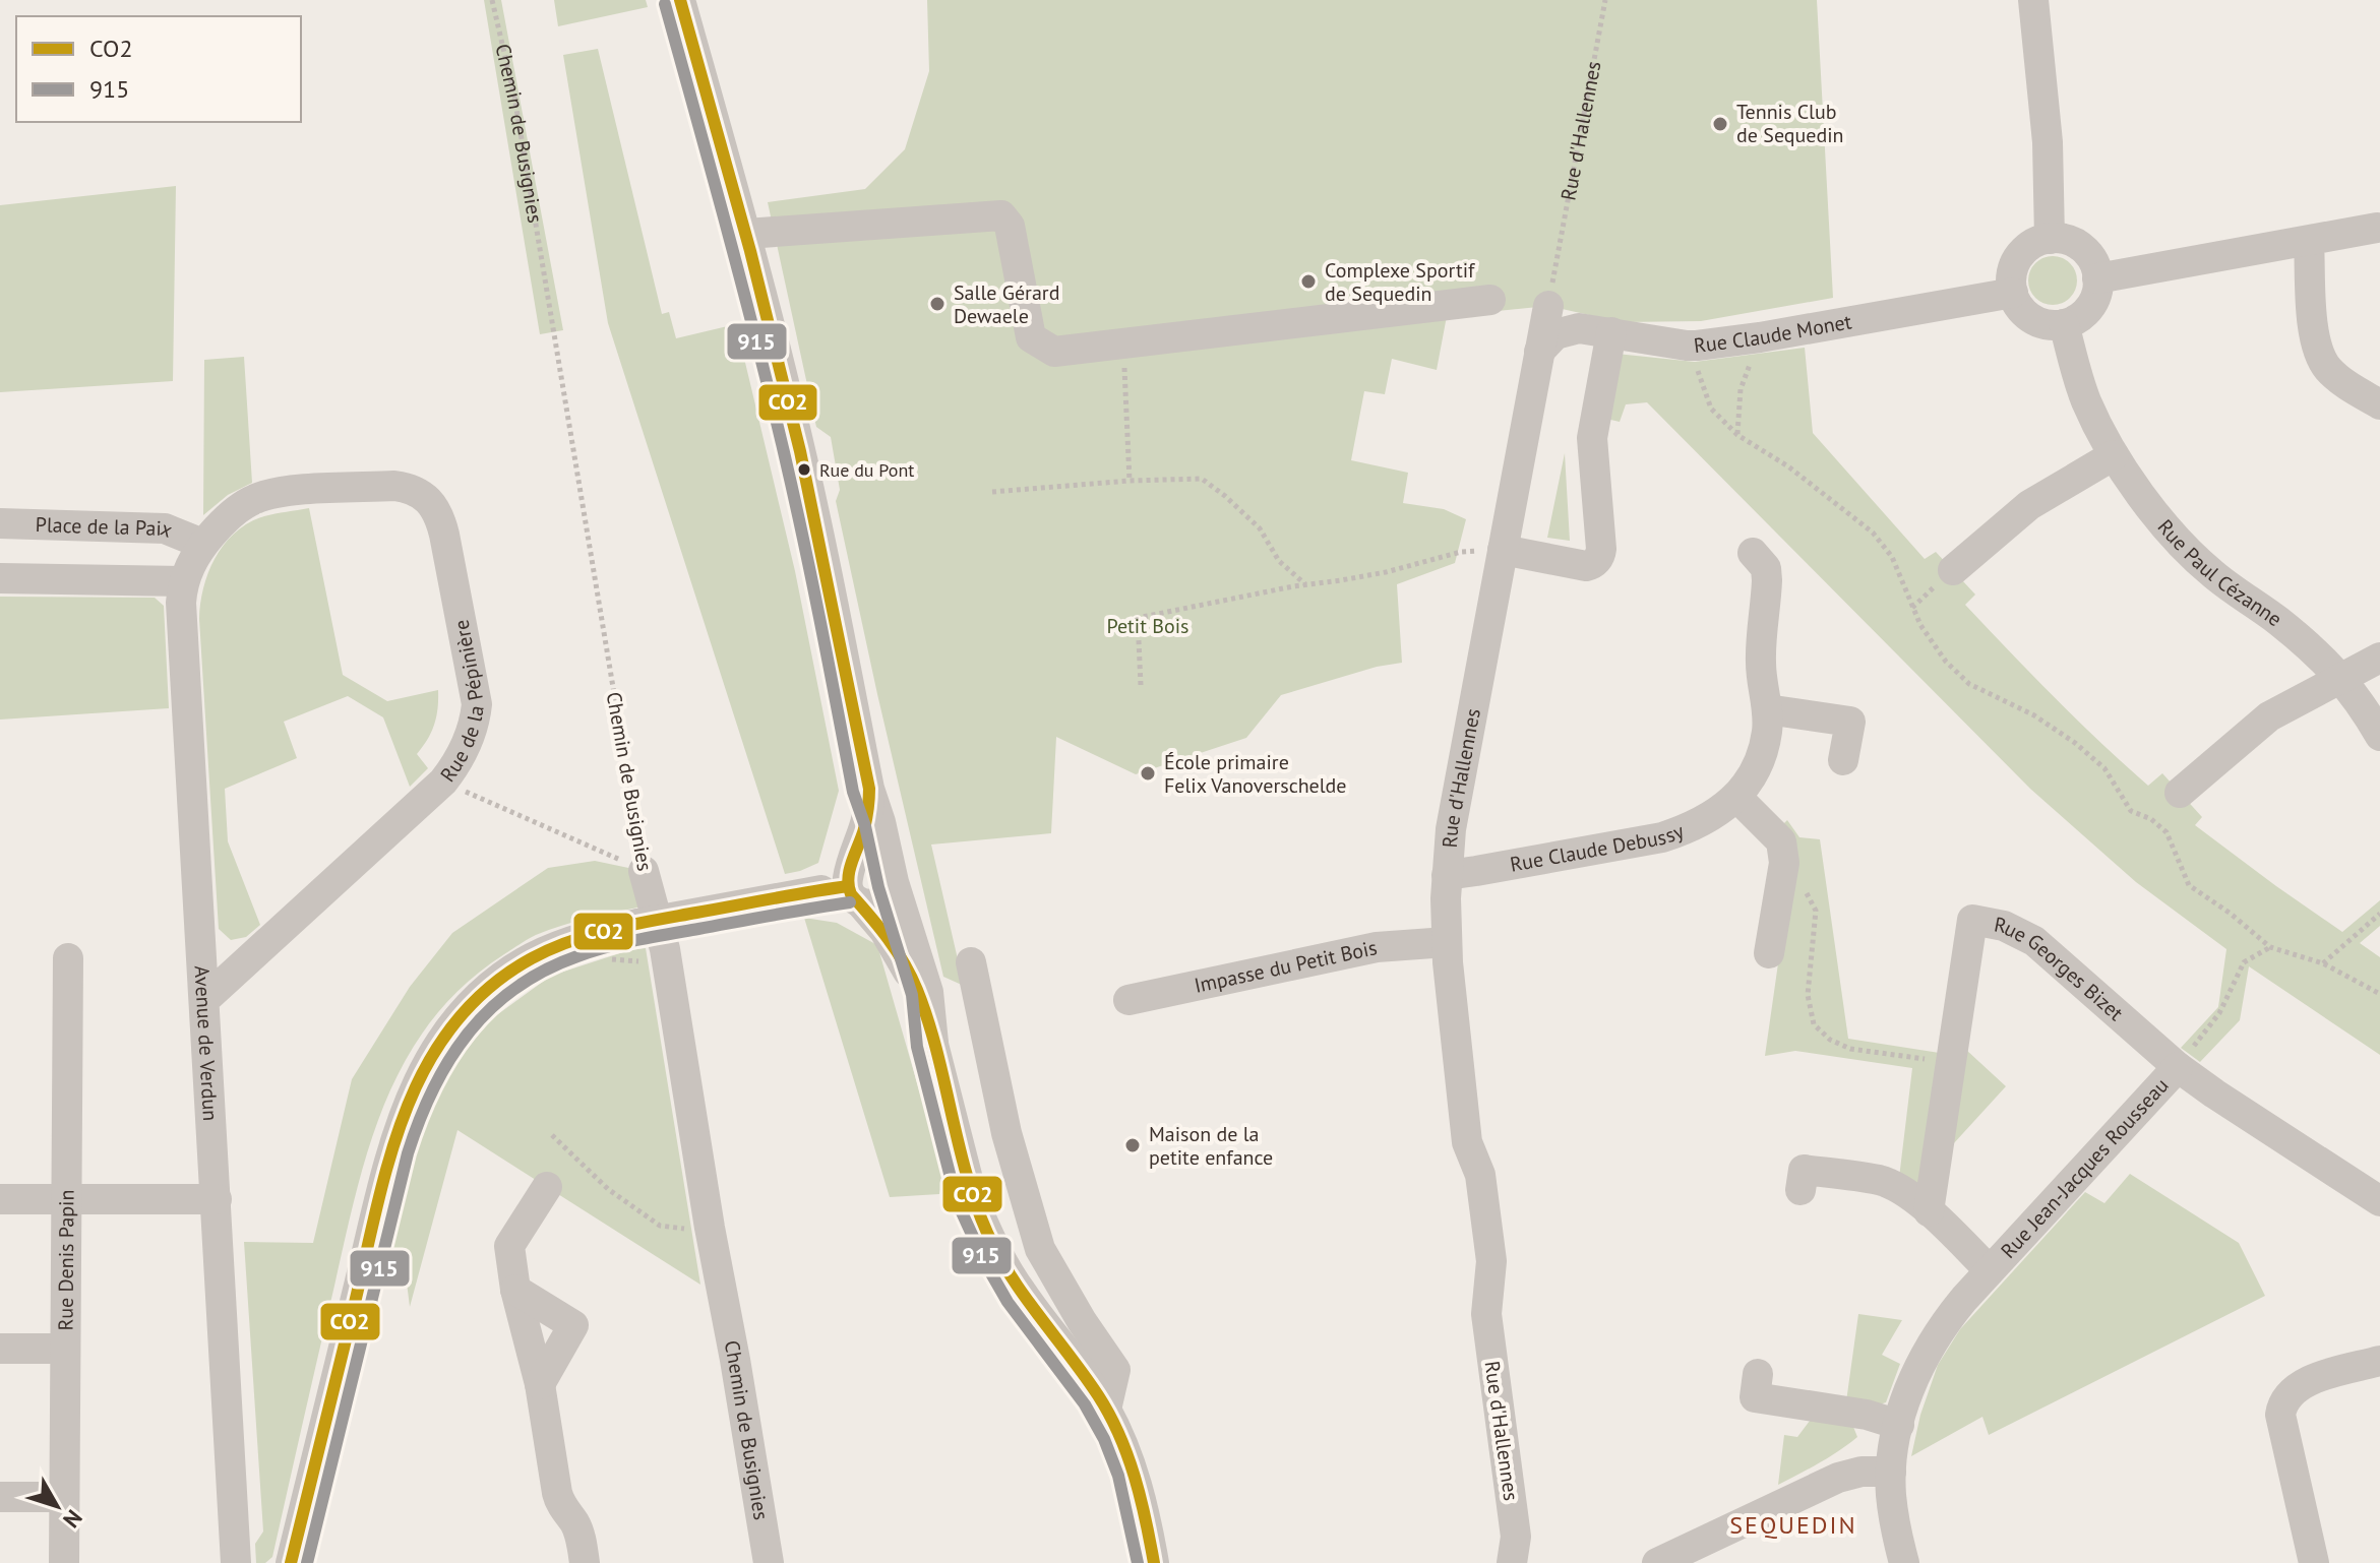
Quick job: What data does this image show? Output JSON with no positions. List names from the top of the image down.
{
  "streets": {
    "street": [
      "Rue d'Hallennes",
      "Chemin de Busignies",
      "Rue Claude Monet",
      "Place de la Paix",
      "Rue Paul Cézanne",
      "Rue de la Pépinière",
      "Rue Claude Debussy",
      "Impasse du Petit Bois",
      "Rue Georges Bizet",
      "Avenue de Verdun",
      "Rue Jean-Jacques Rousseau",
      "Rue Denis Papin"
    ]
  },
  "crossings": [
    ["Rue d'Hallennes", "Rue Claude Monet"],
    ["Rue d'Hallennes", "Rue Claude Debussy"],
    ["Rue d'Hallennes", "Impasse du Petit Bois"],
    ["Rue Claude Monet", "Rue Paul Cézanne"],
    ["Place de la Paix", "Rue de la Pépinière"],
    ["Place de la Paix", "Avenue de Verdun"],
    ["Rue de la Pépinière", "Avenue de Verdun"],
    ["Rue Georges Bizet", "Rue Jean-Jacques Rousseau"]
  ],
  "districts": ["SEQUEDIN"],
  "parks": ["Petit Bois"],
  "places": [
    "Tennis Club de Sequedin",
    "Complexe Sportif de Sequedin",
    "Salle Gérard Dewaele",
    "Rue du Pont",
    "École primaire Felix Vanoverschelde",
    "Maison de la petite enfance"
  ],
  "lines": ["transit line CO2", "transit line 915"],
  "legend": ["CO2", "915"],
  "north": "bottom right"
}
